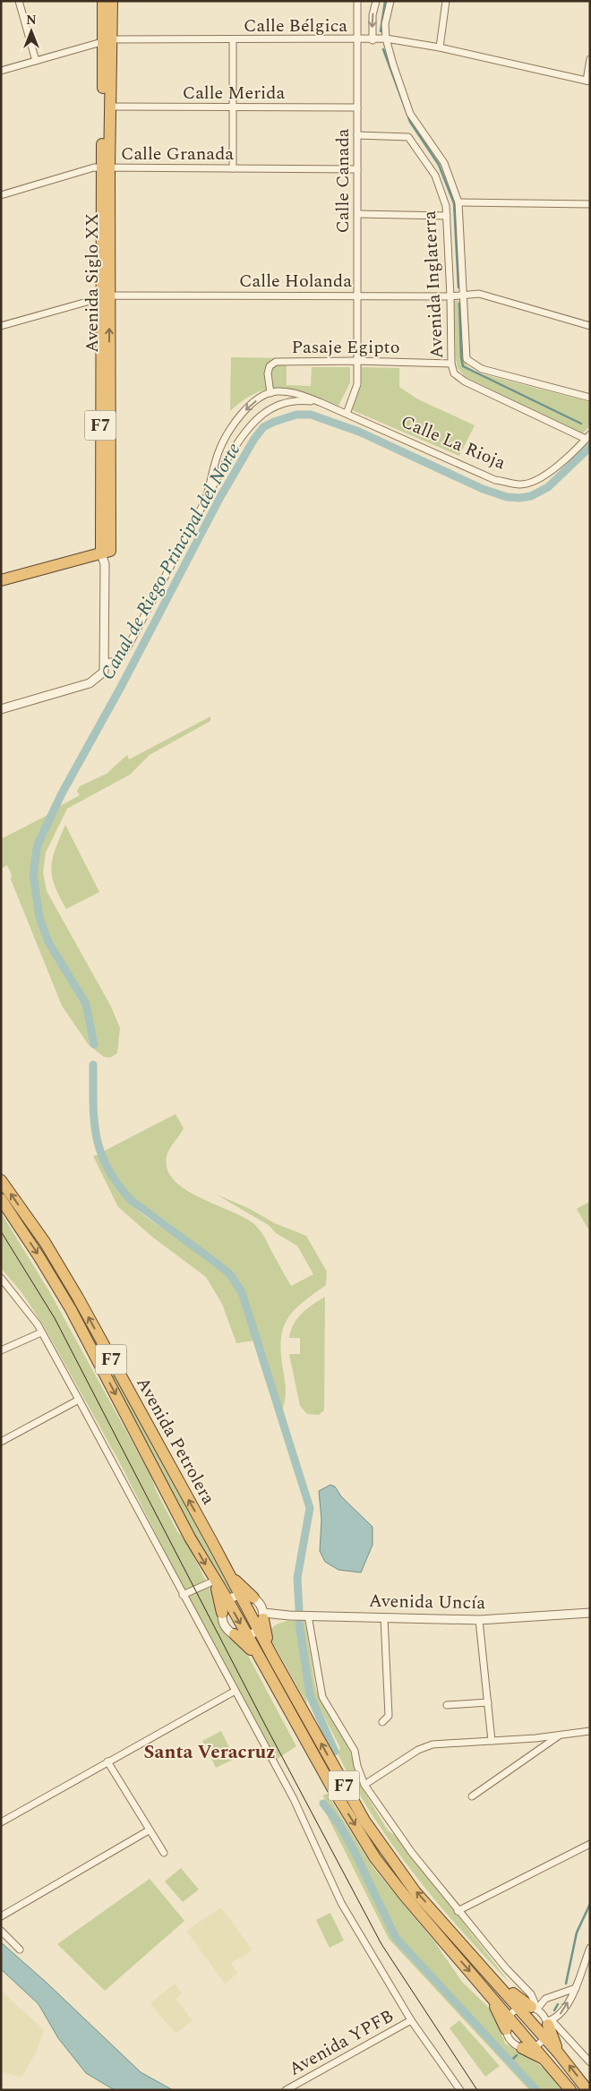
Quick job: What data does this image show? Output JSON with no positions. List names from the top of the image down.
{
  "streets": {
    "highway": ["Avenida Siglo XX", "F7", "Avenida Petrolera"],
    "street": [
      "Calle Bélgica",
      "Calle Merida",
      "Calle Granada",
      "Calle Canada",
      "Calle Holanda",
      "Avenida Inglaterra",
      "Pasaje Egipto",
      "Calle La Rioja",
      "Avenida Uncía",
      "Avenida YPFB"
    ]
  },
  "crossings": [
    ["Calle Bélgica", "Calle Canada"],
    ["Calle Bélgica", "Avenida Siglo XX"],
    ["Calle Bélgica", "Avenida Inglaterra"],
    ["Calle Merida", "Calle Canada"],
    ["Calle Merida", "Avenida Siglo XX"],
    ["Calle Granada", "Calle Canada"],
    ["Calle Granada", "Avenida Siglo XX"],
    ["Calle Canada", "Calle Holanda"],
    ["Calle Canada", "Avenida Inglaterra"],
    ["Calle Canada", "Pasaje Egipto"],
    ["Calle Canada", "Calle La Rioja"],
    ["Calle Holanda", "Avenida Siglo XX"],
    ["Calle Holanda", "Avenida Inglaterra"],
    ["Avenida Siglo XX", "Calle La Rioja"],
    ["Avenida Inglaterra", "Pasaje Egipto"],
    ["Avenida Inglaterra", "Calle La Rioja"],
    ["Pasaje Egipto", "Calle La Rioja"],
    ["F7", "Avenida Petrolera"],
    ["F7", "Avenida Uncía"],
    ["Avenida Petrolera", "Avenida Uncía"]
  ],
  "districts": ["Santa Veracruz"],
  "water": ["Canal de Riego Principal del Norte"],
  "north": "top"
}
